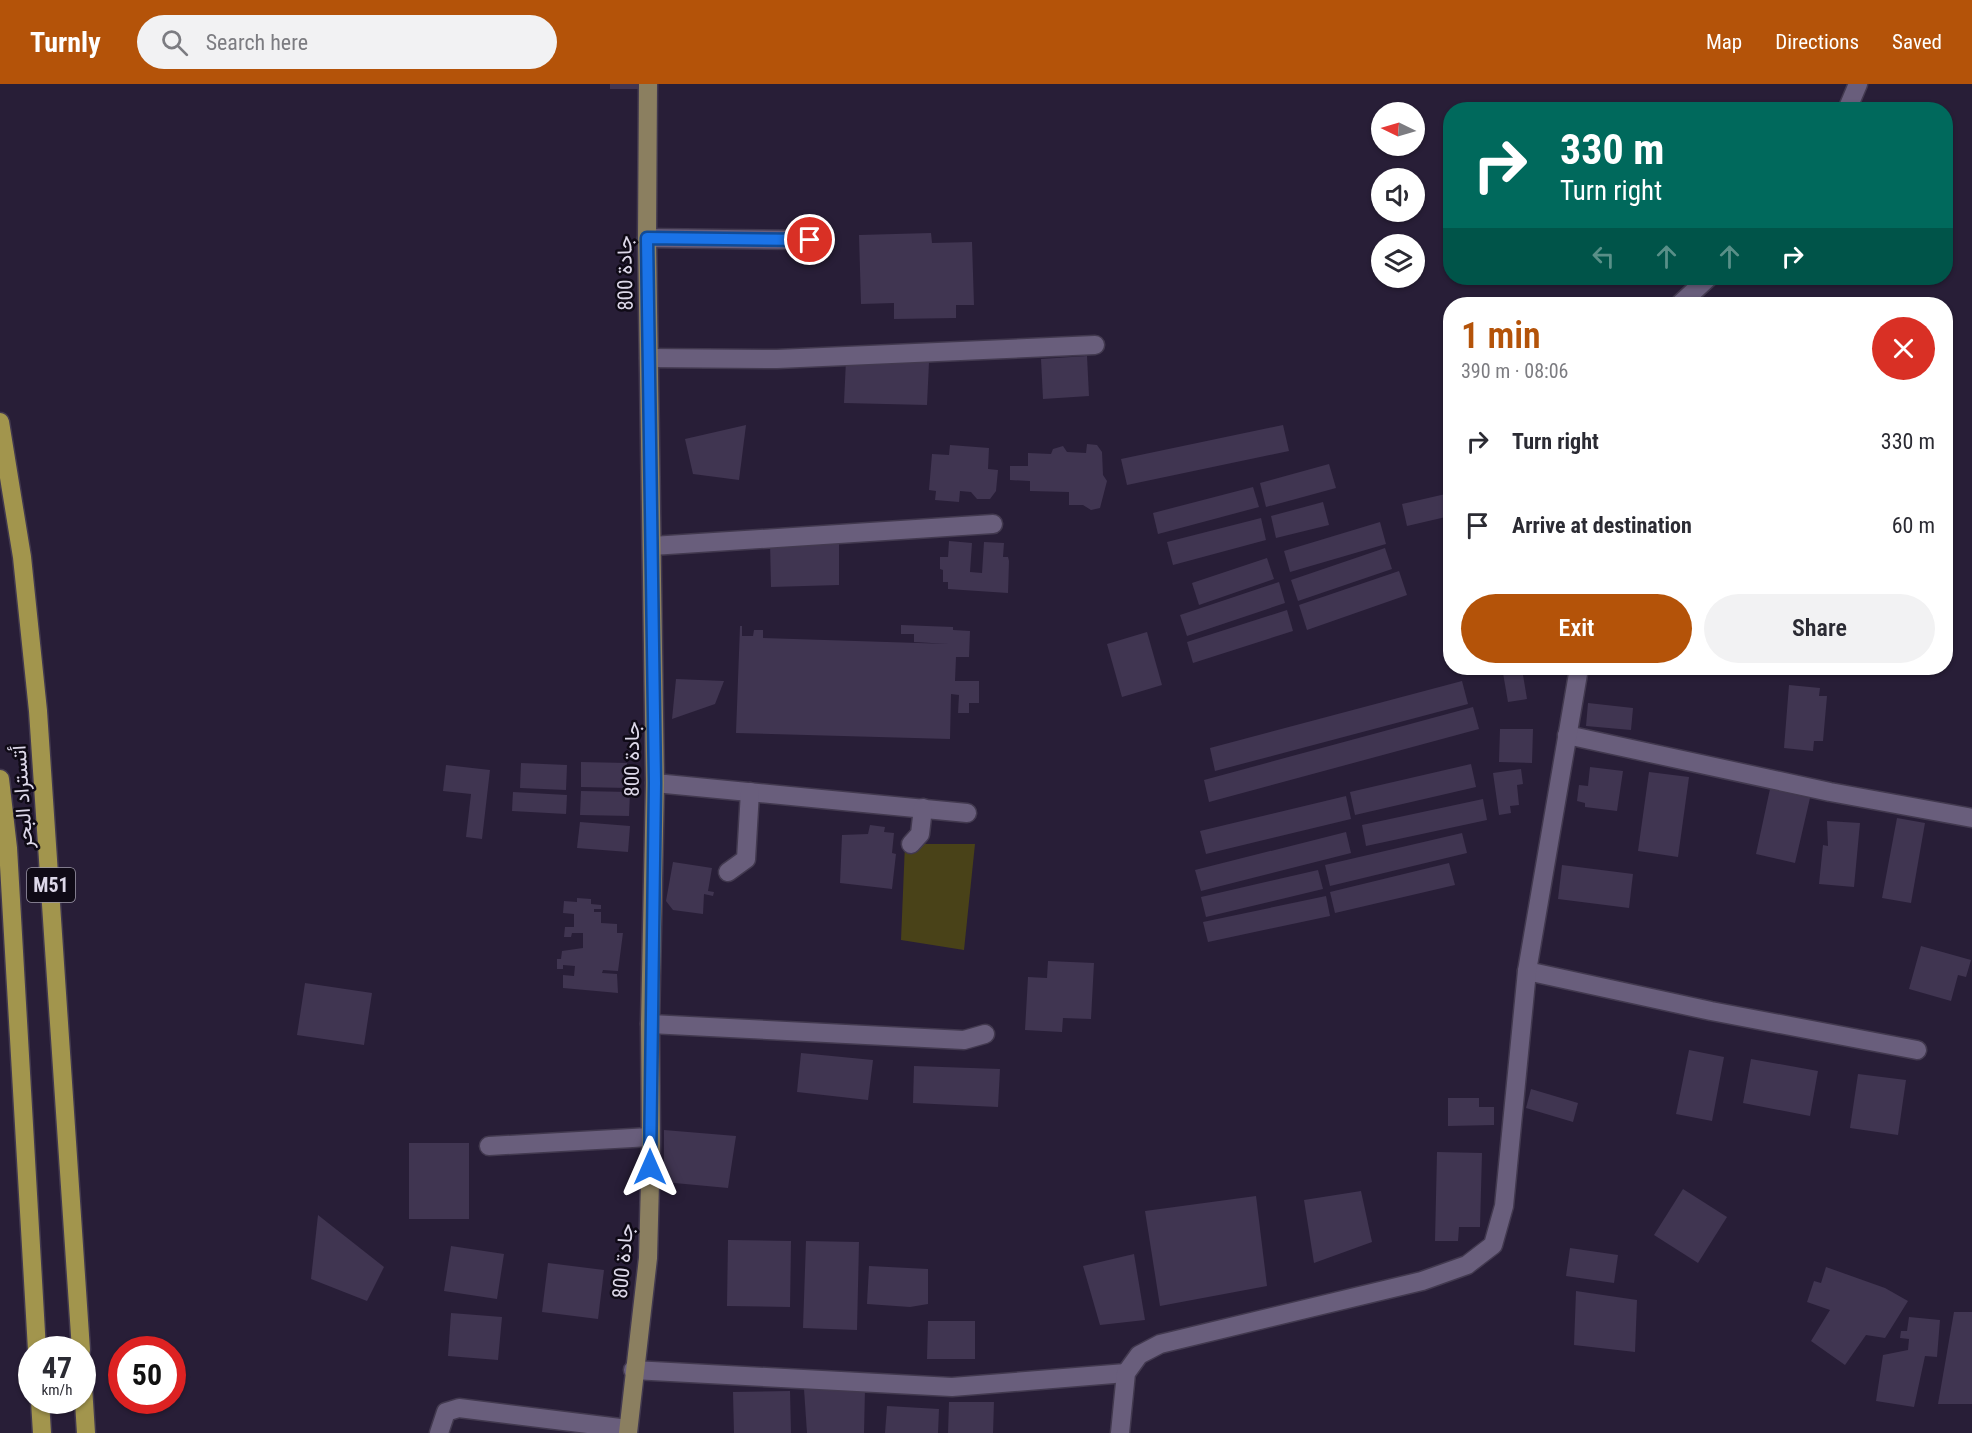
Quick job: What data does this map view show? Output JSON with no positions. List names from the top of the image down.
{
  "streets": {
    "highway": ["أتستراد البحر", "M51"],
    "main road": ["جادة 800"]
  },
  "north": "left",
  "page": {
    "header": "Turnly",
    "search": "Search here",
    "nav": ["Map", "Directions", "Saved"],
    "turn": ["330 m", "Turn right"],
    "heading": ["1 min", "390 m · 08:06"],
    "list": [
      {
        "name": "Turn right",
        "value": "330 m"
      },
      {
        "name": "Arrive at destination",
        "value": "60 m"
      }
    ],
    "buttons": ["Exit", "Share"],
    "speed": "47 km/h",
    "limit": "50"
  }
}
